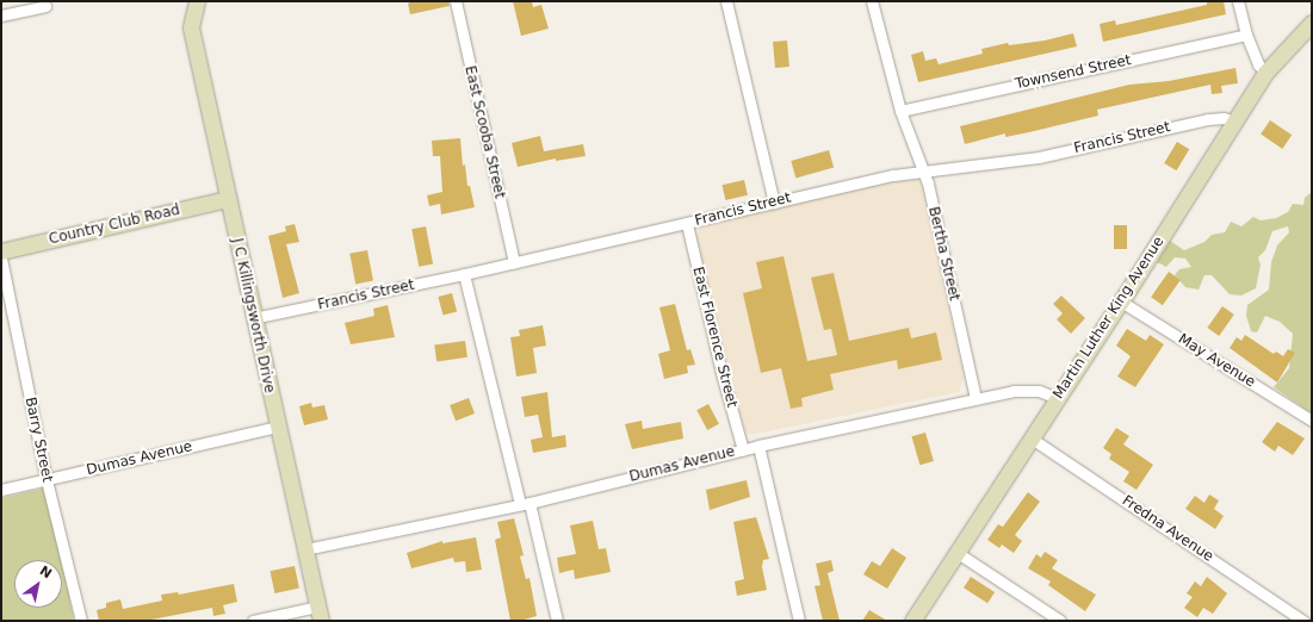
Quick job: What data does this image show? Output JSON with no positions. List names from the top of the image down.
{
  "streets": {
    "street": [
      "Townsend Street",
      "East Scooba Street",
      "Francis Street",
      "Country Club Road",
      "Bertha Street",
      "J C Killingsworth Drive",
      "Martin Luther King Avenue",
      "East Florence Street",
      "May Avenue",
      "Barry Street",
      "Dumas Avenue",
      "Fredna Avenue"
    ]
  },
  "crossings": [
    ["Townsend Street", "Bertha Street"],
    ["East Scooba Street", "Francis Street"],
    ["Francis Street", "Bertha Street"],
    ["Francis Street", "J C Killingsworth Drive"],
    ["Francis Street", "Martin Luther King Avenue"],
    ["Francis Street", "East Florence Street"],
    ["Country Club Road", "J C Killingsworth Drive"],
    ["Bertha Street", "Dumas Avenue"],
    ["J C Killingsworth Drive", "Dumas Avenue"],
    ["Martin Luther King Avenue", "May Avenue"],
    ["Martin Luther King Avenue", "Dumas Avenue"],
    ["Martin Luther King Avenue", "Fredna Avenue"],
    ["East Florence Street", "Dumas Avenue"],
    ["Barry Street", "Dumas Avenue"]
  ],
  "north": "top right"
}
